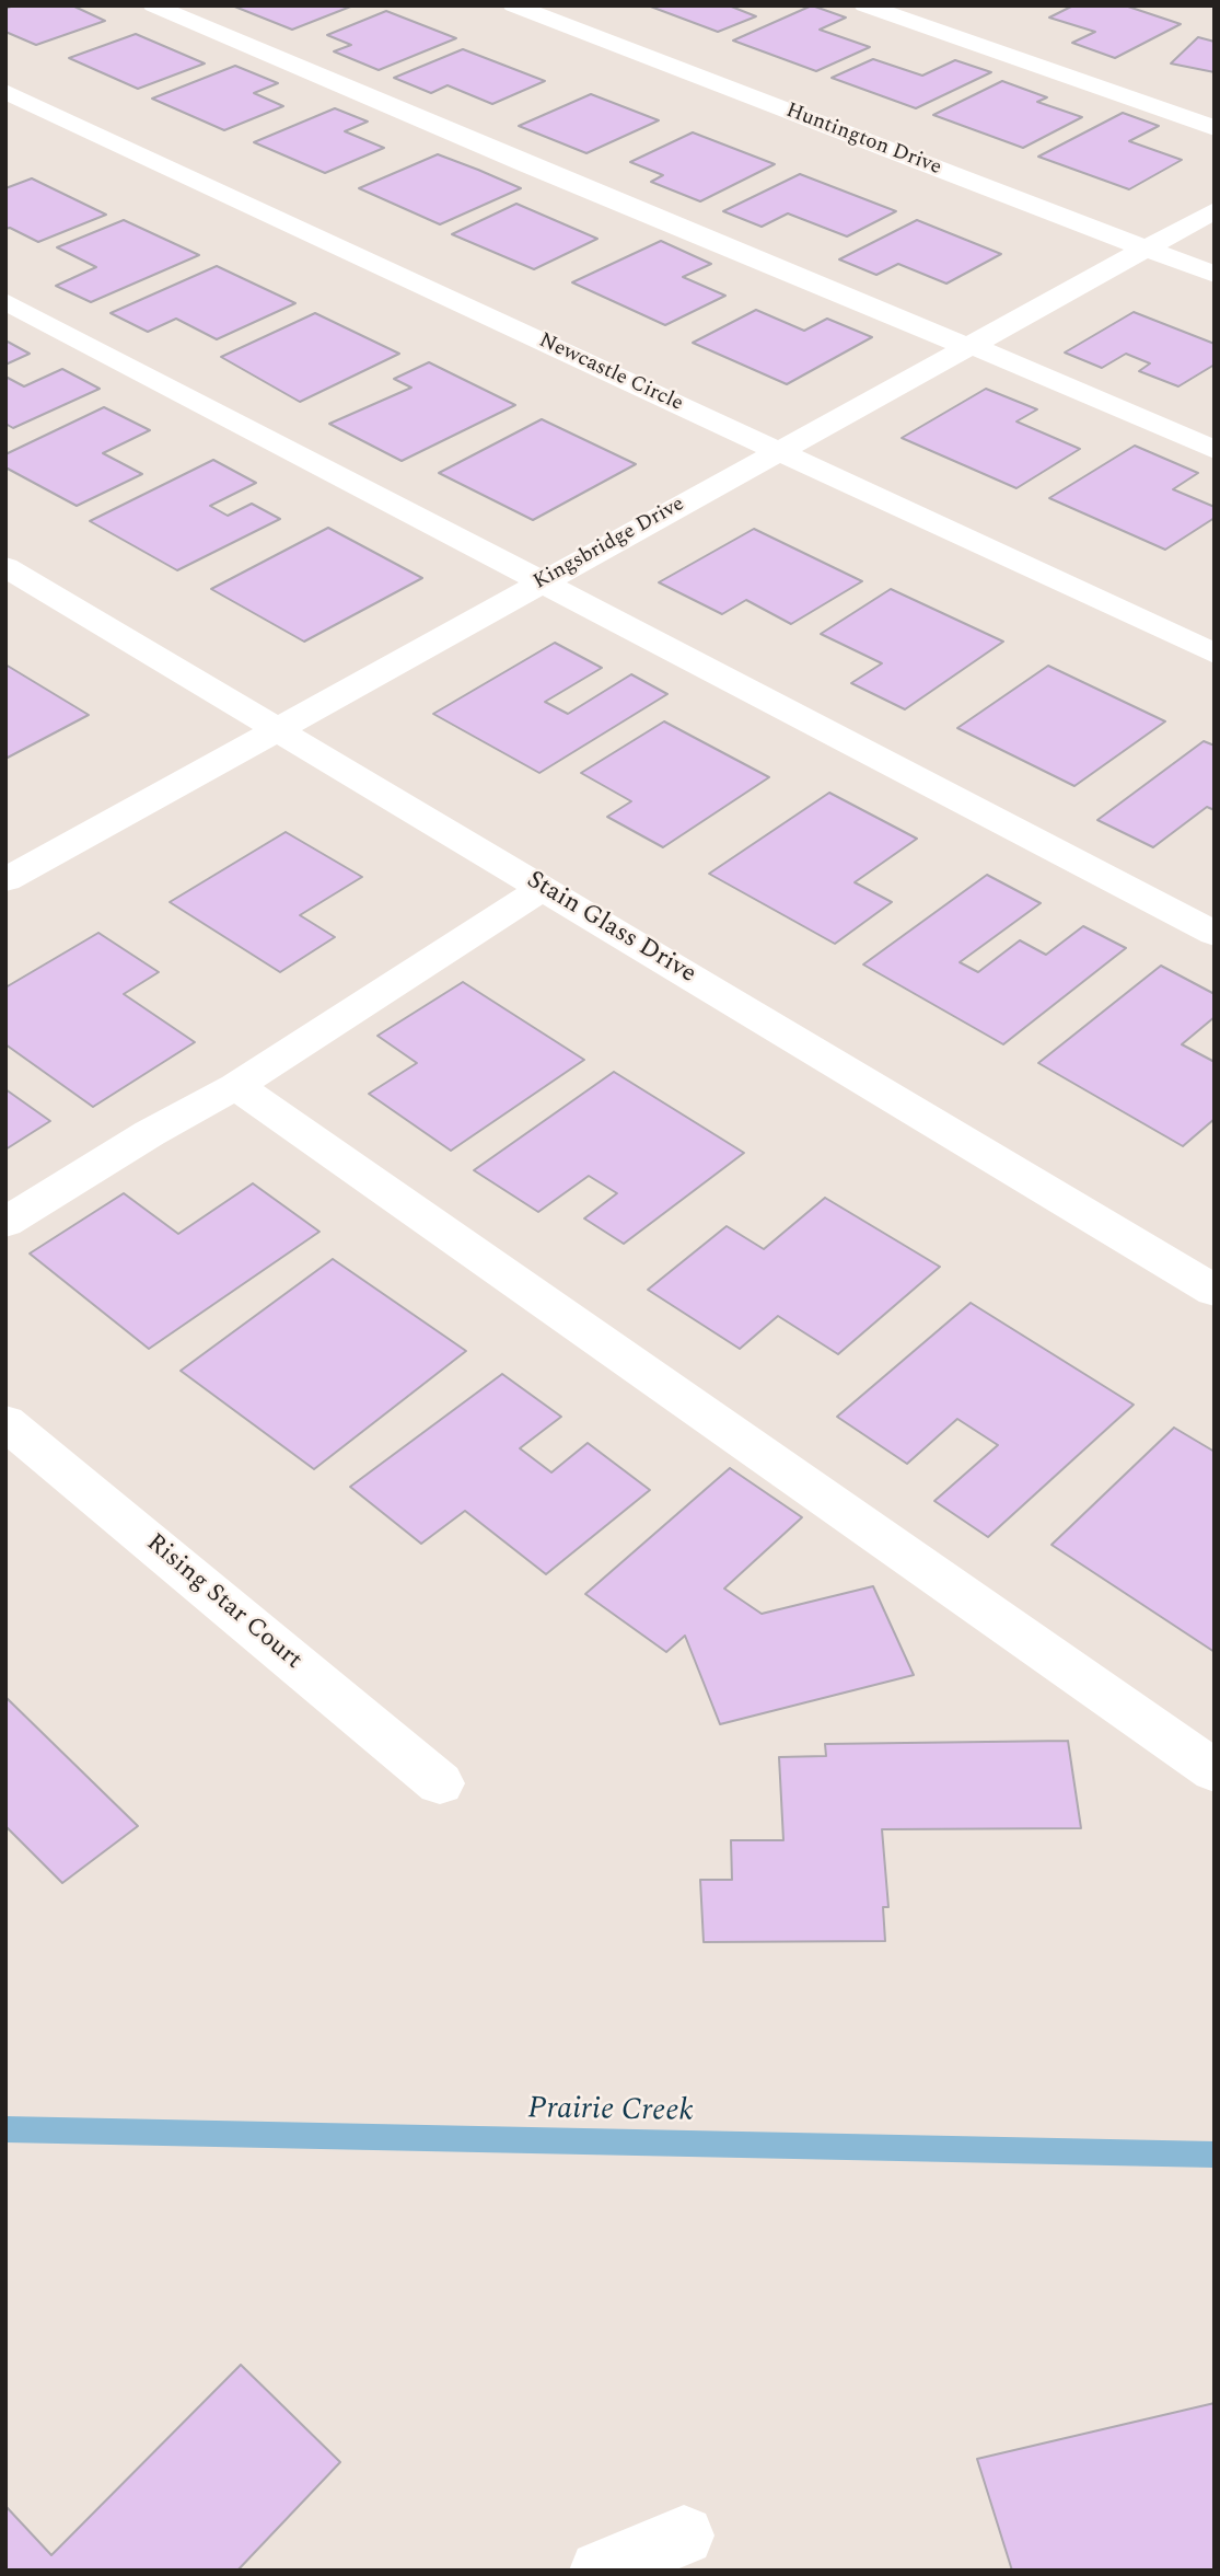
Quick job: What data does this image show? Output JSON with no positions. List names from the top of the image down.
{
  "streets": {
    "street": [
      "Huntington Drive",
      "Newcastle Circle",
      "Kingsbridge Drive",
      "Stain Glass Drive",
      "Rising Star Court"
    ]
  },
  "crossings": [
    ["Huntington Drive", "Kingsbridge Drive"],
    ["Newcastle Circle", "Kingsbridge Drive"],
    ["Kingsbridge Drive", "Stain Glass Drive"]
  ],
  "water": ["Prairie Creek"]
}
